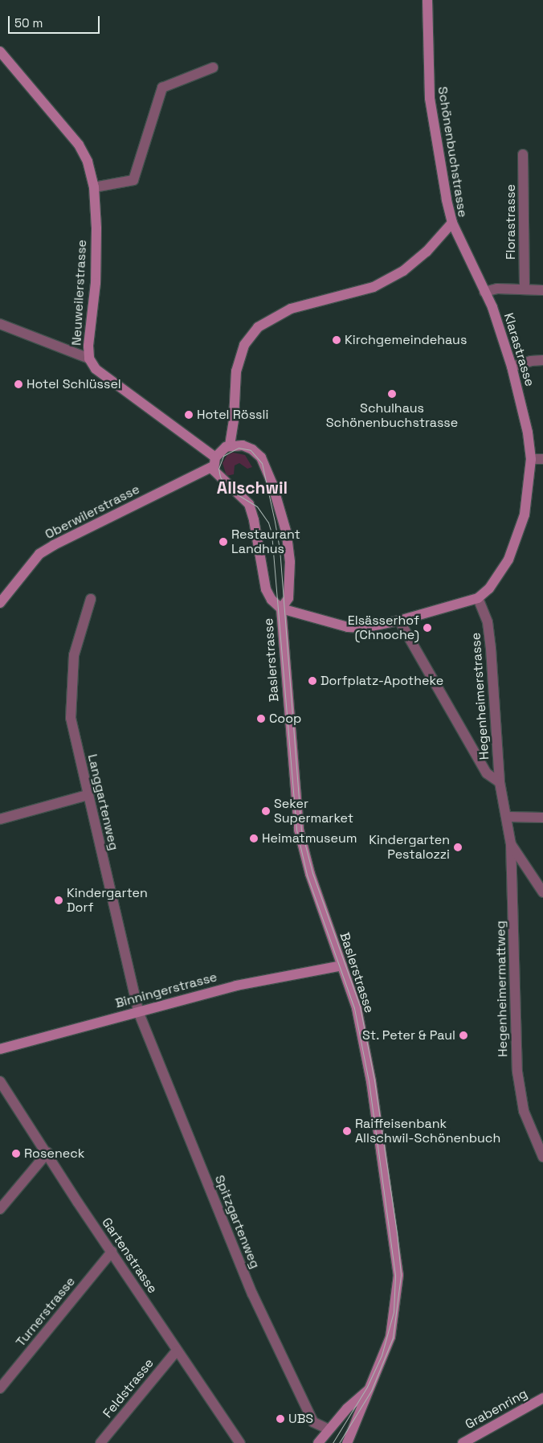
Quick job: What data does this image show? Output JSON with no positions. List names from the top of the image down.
{
  "streets": {
    "street": [
      "Schönenbuchstrasse",
      "Florastrasse",
      "Neuweilerstrasse",
      "Klarastrasse",
      "Oberwilerstrasse",
      "Baslerstrasse",
      "Hegenheimerstrasse",
      "Langgartenweg",
      "Hegenheimermattweg",
      "Binningerstrasse",
      "Spitzgartenweg",
      "Gartenstrasse",
      "Turnerstrasse",
      "Feldstrasse",
      "Grabenring"
    ]
  },
  "crossings": [
    ["Schönenbuchstrasse", "Klarastrasse"],
    ["Schönenbuchstrasse", "Oberwilerstrasse"],
    ["Neuweilerstrasse", "Oberwilerstrasse"],
    ["Neuweilerstrasse", "Baslerstrasse"],
    ["Klarastrasse", "Hegenheimerstrasse"],
    ["Baslerstrasse", "Binningerstrasse"],
    ["Baslerstrasse", "Spitzgartenweg"],
    ["Hegenheimerstrasse", "Hegenheimermattweg"],
    ["Langgartenweg", "Binningerstrasse"],
    ["Langgartenweg", "Spitzgartenweg"],
    ["Binningerstrasse", "Spitzgartenweg"],
    ["Gartenstrasse", "Turnerstrasse"],
    ["Gartenstrasse", "Feldstrasse"]
  ],
  "districts": ["Allschwil"],
  "places": [
    "Kirchgemeindehaus",
    "Hotel Schlüssel",
    "Schulhaus Schönenbuchstrasse",
    "Hotel Rössli",
    "Restaurant Landhus",
    "Elsässerhof (Chnoche)",
    "Dorfplatz-Apotheke",
    "Coop",
    "Seker Supermarket",
    "Heimatmuseum",
    "Kindergarten Pestalozzi",
    "Kindergarten Dorf",
    "St. Peter & Paul",
    "Raiffeisenbank Allschwil-Schönenbuch",
    "Roseneck",
    "UBS"
  ],
  "scale_bar": "50 m"
}
